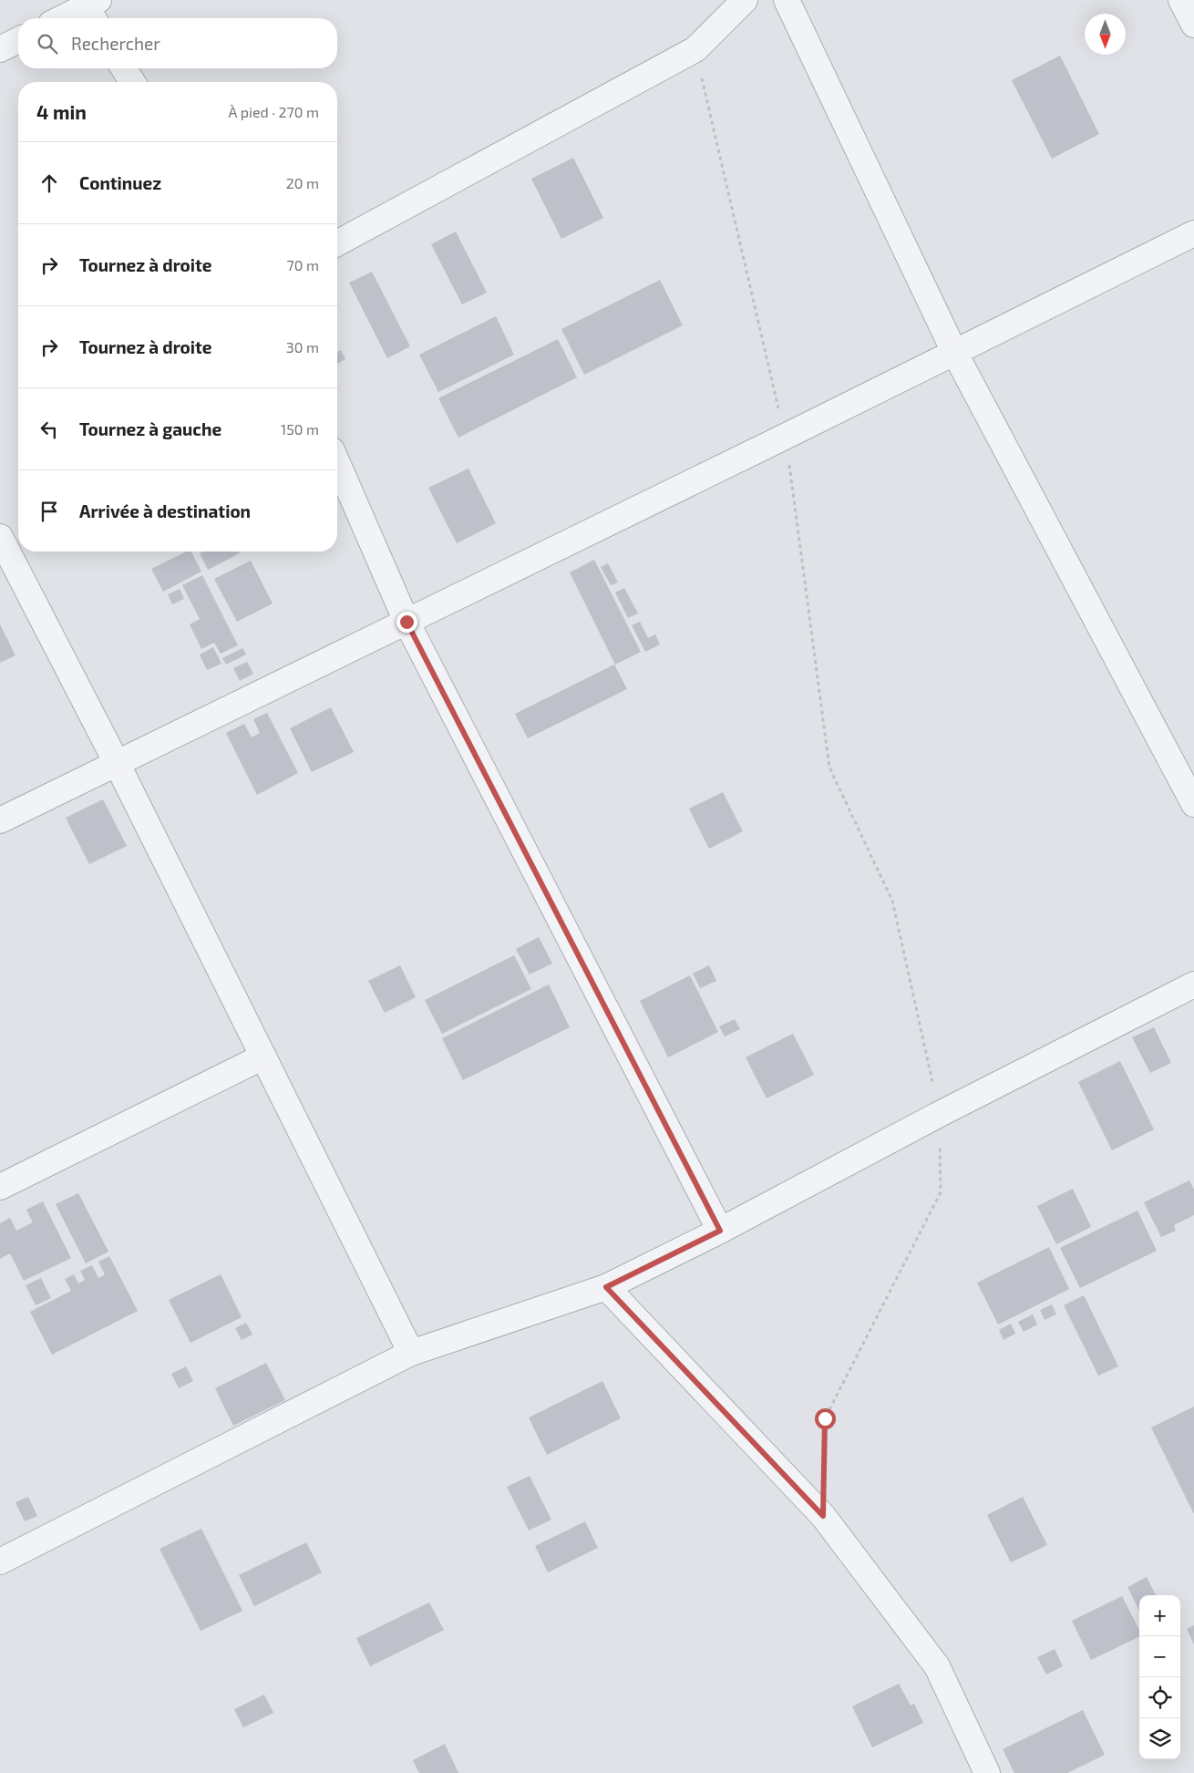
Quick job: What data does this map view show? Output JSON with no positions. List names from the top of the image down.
{
  "north": "bottom",
  "page": {
    "search": "Rechercher",
    "heading": ["4 min", "À pied · 270 m"],
    "list": [
      ["Continuez", "20 m"],
      ["Tournez à droite", "70 m"],
      ["Tournez à droite", "30 m"],
      ["Tournez à gauche", "150 m"],
      "Arrivée à destination"
    ],
    "map_buttons": ["+", "−"]
  }
}
